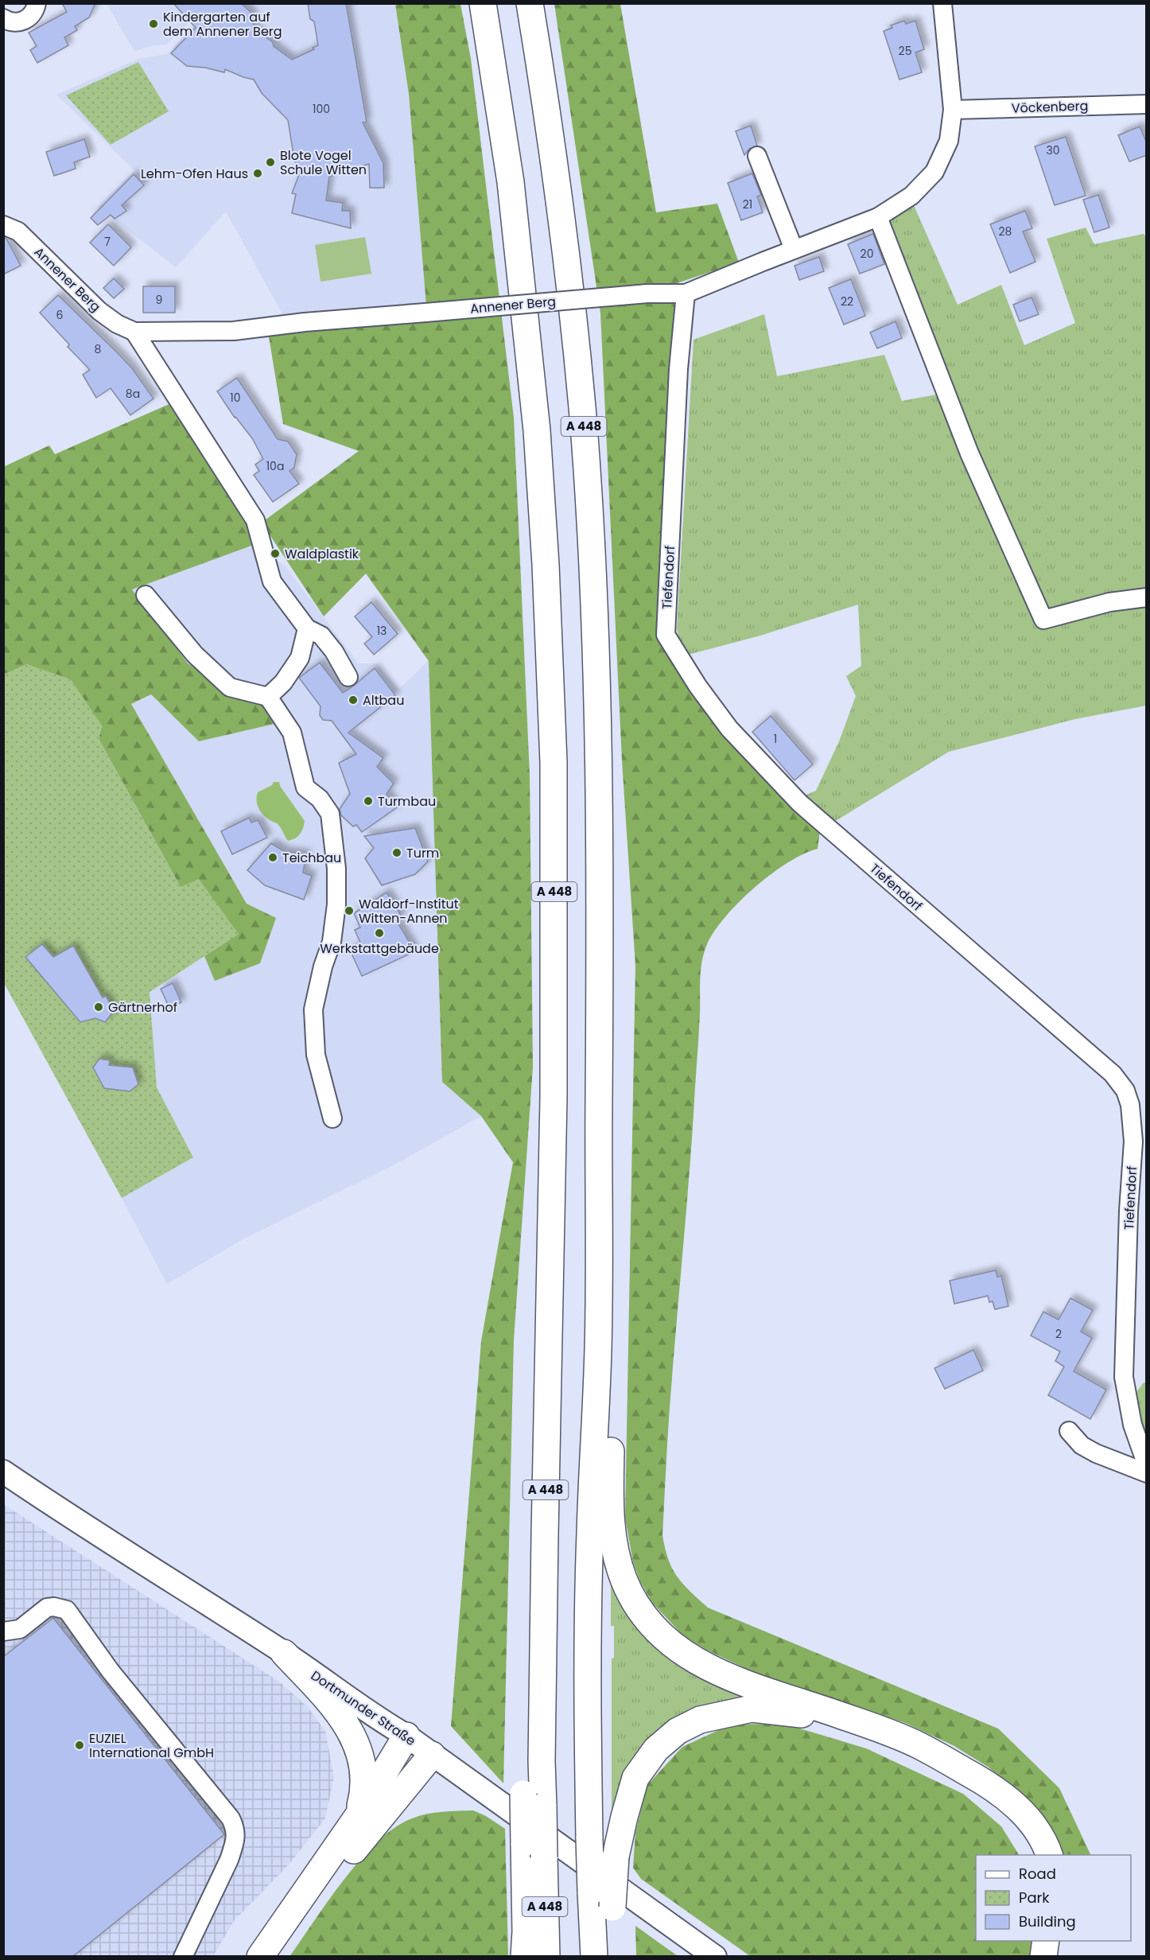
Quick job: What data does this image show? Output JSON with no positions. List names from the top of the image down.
{
  "streets": {
    "highway": ["A 448"],
    "main road": ["Dortmunder Straße"],
    "street": ["Vöckenberg", "Annener Berg", "Tiefendorf"]
  },
  "crossings": [
    ["Annener Berg", "Tiefendorf"]
  ],
  "places": [
    "Kindergarten auf dem Annener Berg",
    "Blote Vogel Schule Witten",
    "Lehm-Ofen Haus",
    "Waldplastik",
    "Altbau",
    "Turmbau",
    "Turm",
    "Teichbau",
    "Waldorf-Institut Witten-Annen",
    "Werkstattgebäude",
    "Gärtnerhof",
    "EUZIEL International GmbH"
  ],
  "house_numbers": [
    "25",
    "100",
    "30",
    "21",
    "28",
    "7",
    "20",
    "9",
    "22",
    "6",
    "8",
    "8a",
    "10",
    "10a",
    "13",
    "1",
    "2"
  ],
  "legend": ["Road", "Park", "Building"]
}
